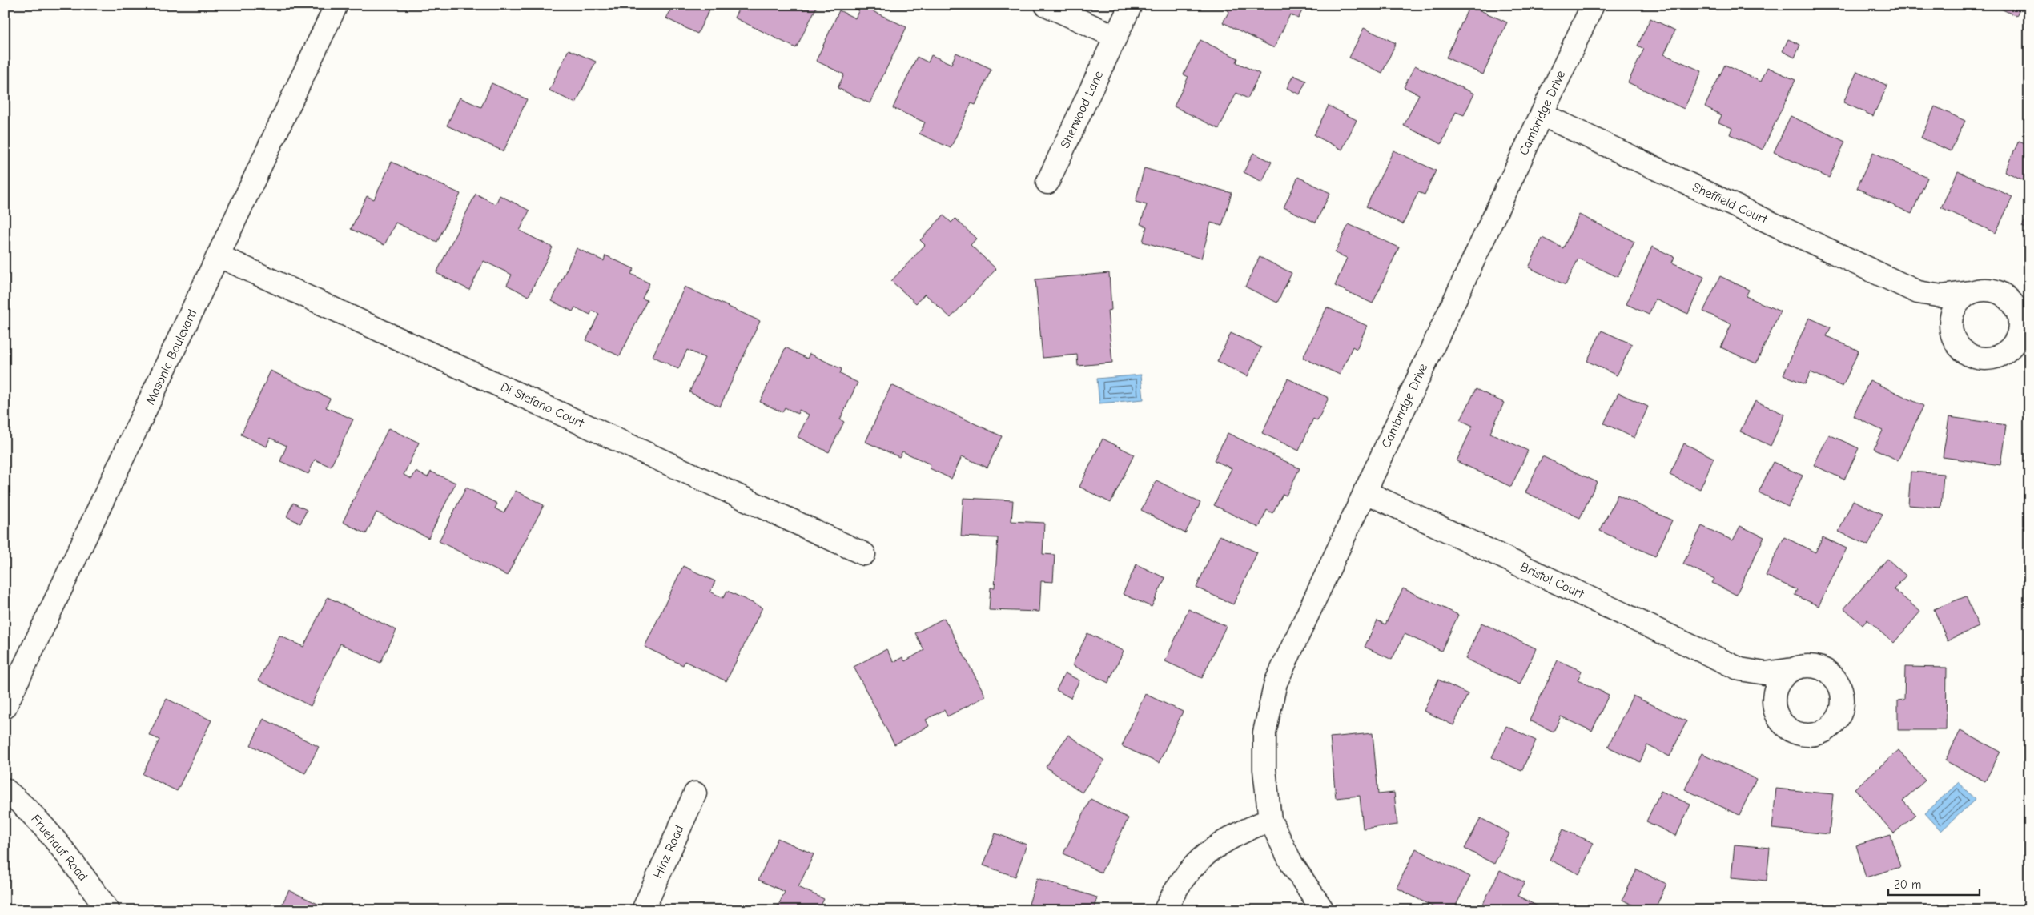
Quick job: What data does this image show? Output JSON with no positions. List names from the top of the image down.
{
  "streets": {
    "street": [
      "Sherwood Lane",
      "Cambridge Drive",
      "Sheffield Court",
      "Masonic Boulevard",
      "Di Stefano Court",
      "Bristol Court",
      "Fruehauf Road",
      "Hinz Road"
    ]
  },
  "crossings": [
    ["Cambridge Drive", "Sheffield Court"],
    ["Cambridge Drive", "Bristol Court"],
    ["Masonic Boulevard", "Di Stefano Court"]
  ],
  "scale_bar": "20 m"
}
